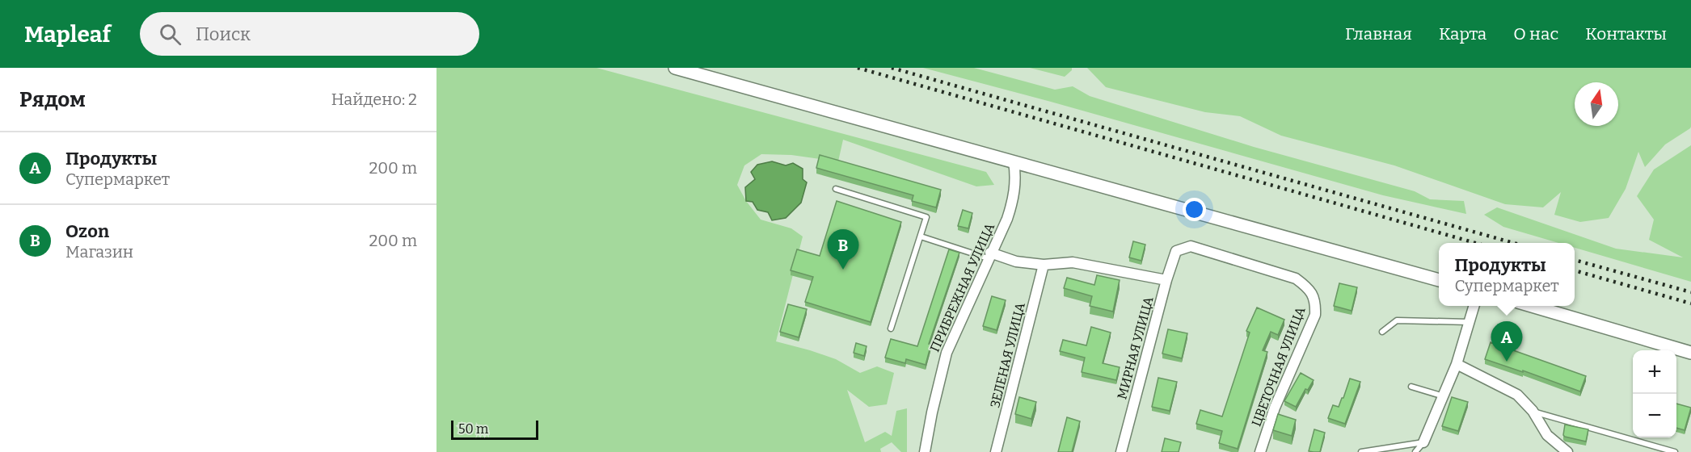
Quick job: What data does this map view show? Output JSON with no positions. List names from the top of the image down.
{
  "streets": {
    "street": [
      "ПРИБРЕЖНАЯ УЛИЦА",
      "МИРНАЯ УЛИЦА",
      "ЗЕЛЕНАЯ УЛИЦА",
      "ЦВЕТОЧНАЯ УЛИЦА"
    ]
  },
  "crossings": [
    ["МИРНАЯ УЛИЦА", "ЦВЕТОЧНАЯ УЛИЦА"]
  ],
  "scale_bar": "50 m",
  "north": "top",
  "page": {
    "header": "Mapleaf",
    "search": "Поиск",
    "nav": [
      "Главная",
      "Карта",
      "О нас",
      "Контакты"
    ],
    "heading": ["Рядом", "Найдено: 2"],
    "list": [
      {
        "mark": "A",
        "name": "Продукты",
        "note": "Супермаркет",
        "value": "200 m"
      },
      {
        "mark": "B",
        "name": "Ozon",
        "note": "Магазин",
        "value": "200 m"
      }
    ],
    "pins": ["B", "A"],
    "popup": ["Продукты", "Супермаркет"],
    "map_buttons": ["+", "−"],
    "scale": "50 m"
  }
}
